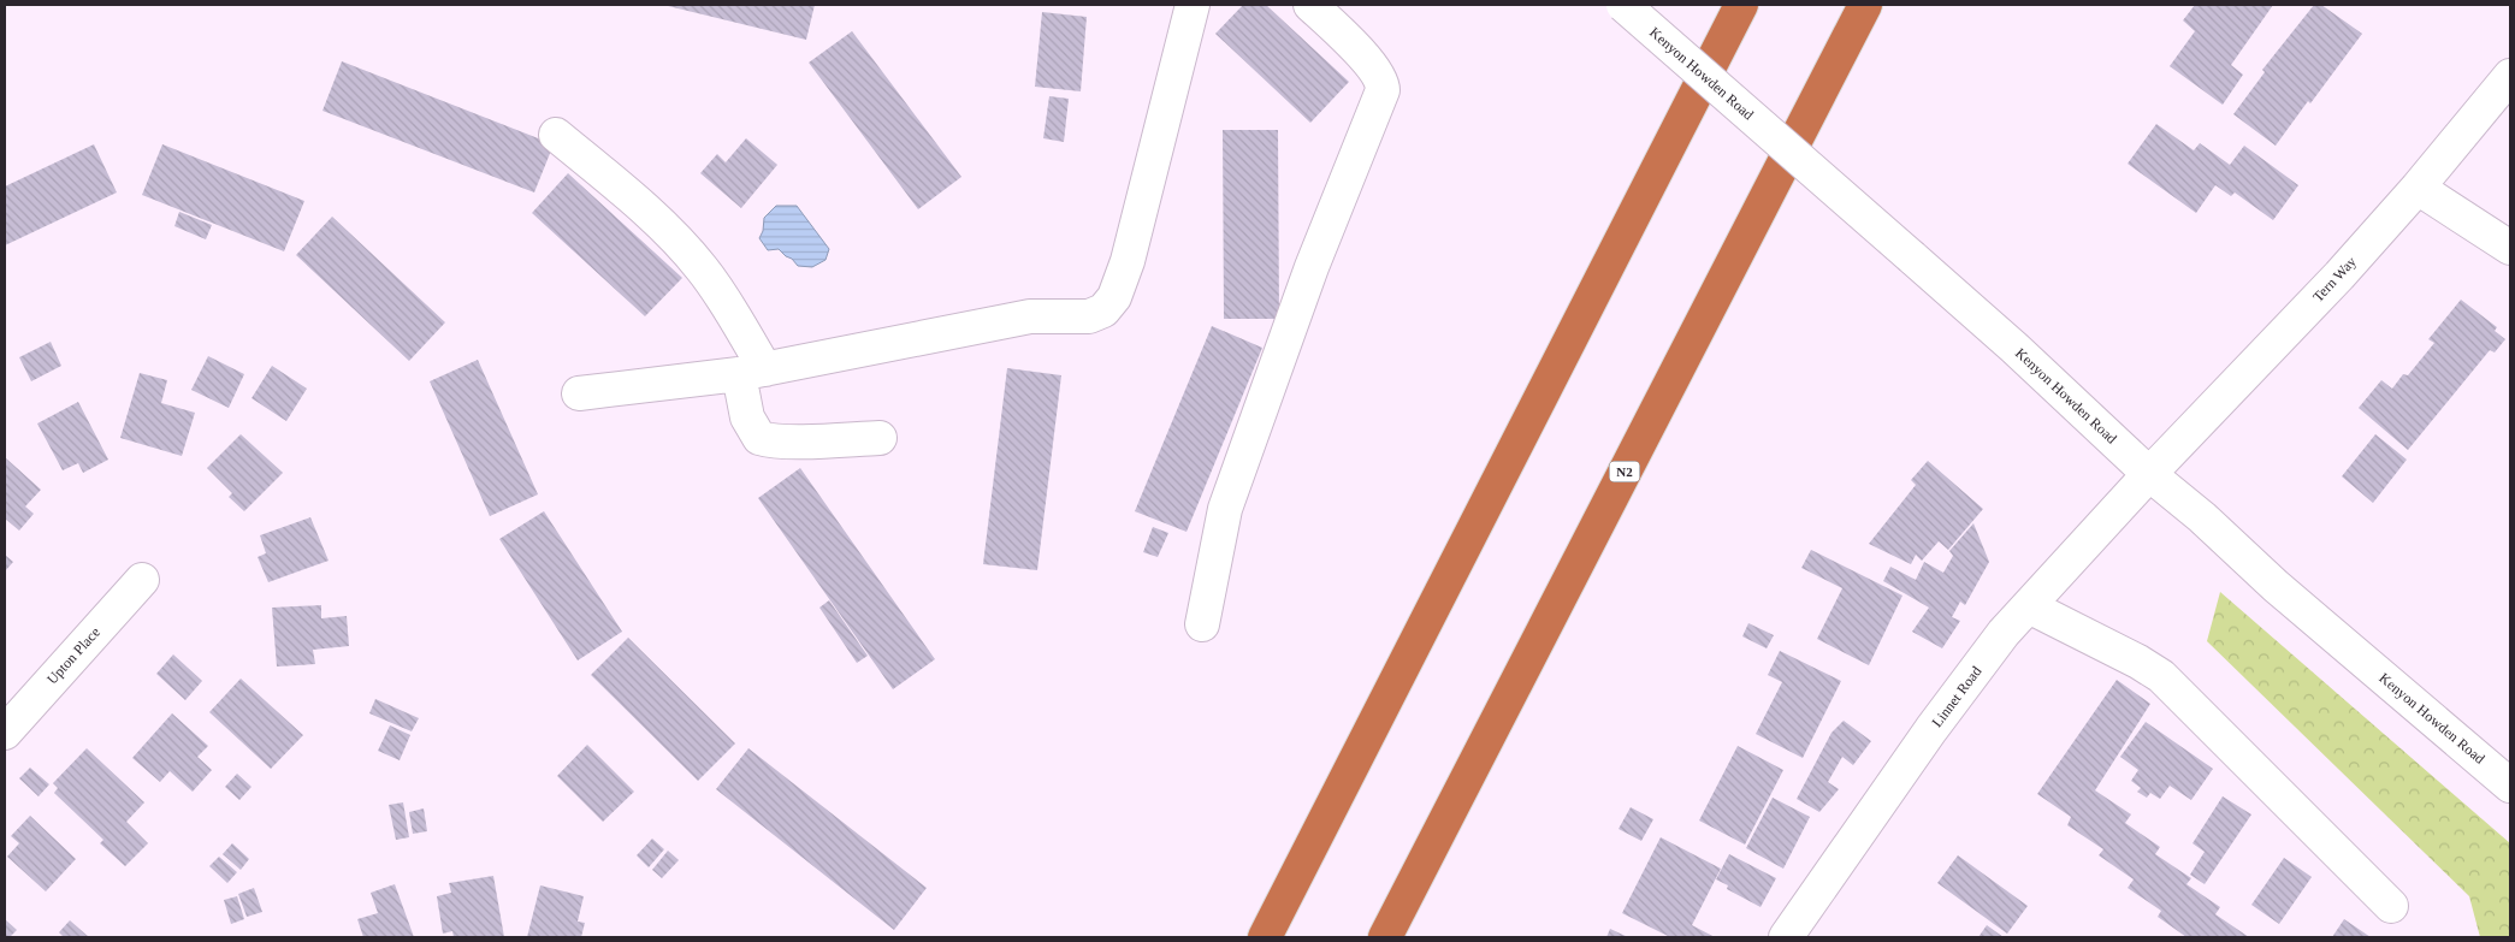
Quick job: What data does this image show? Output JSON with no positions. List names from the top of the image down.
{
  "streets": {
    "highway": ["N2"],
    "street": [
      "Kenyon Howden Road",
      "Tern Way",
      "Upton Place",
      "Linnet Road"
    ]
  },
  "crossings": [
    ["Kenyon Howden Road", "Tern Way"],
    ["Kenyon Howden Road", "Linnet Road"],
    ["Tern Way", "Linnet Road"]
  ]
}
